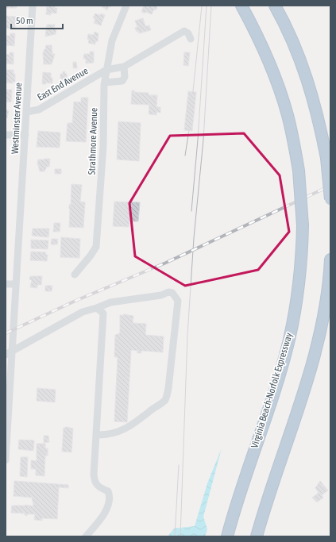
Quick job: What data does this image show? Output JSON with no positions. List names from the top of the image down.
{
  "streets": {
    "highway": ["Virginia Beach-Norfolk Expressway"],
    "street": ["East End Avenue", "Westminster Avenue", "Strathmore Avenue"]
  },
  "crossings": [
    ["East End Avenue", "Westminster Avenue"],
    ["East End Avenue", "Strathmore Avenue"]
  ],
  "scale_bar": "50 m"
}
